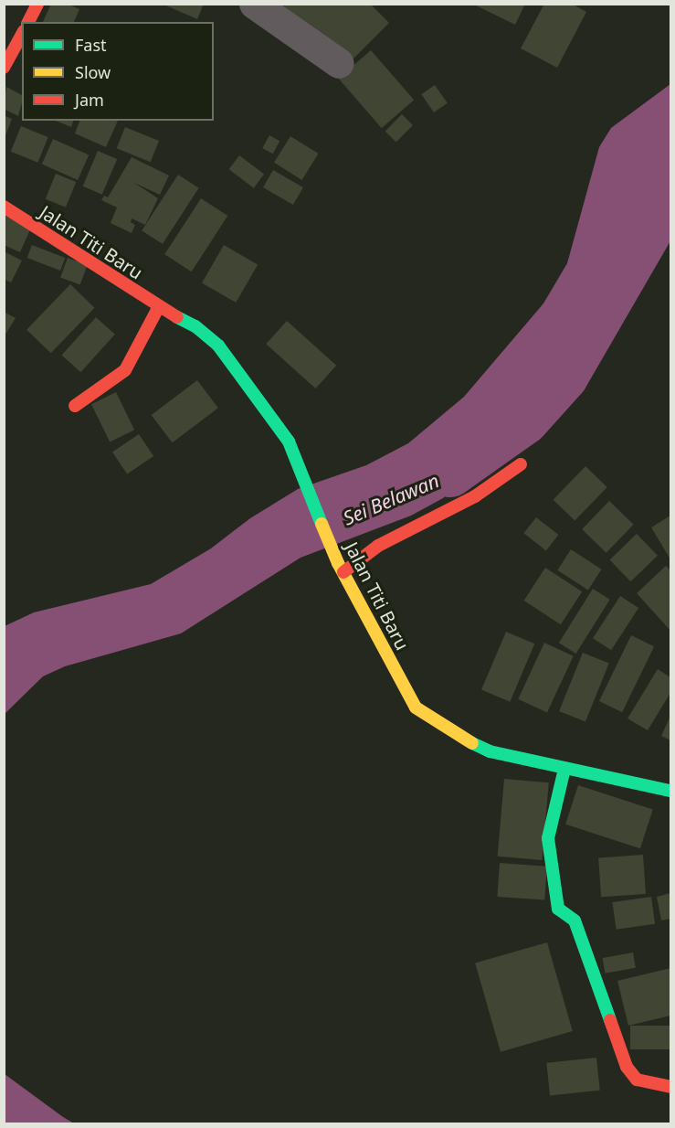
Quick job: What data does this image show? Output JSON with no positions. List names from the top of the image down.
{
  "streets": {
    "street": ["Jalan Titi Baru"]
  },
  "water": ["Sei Belawan"],
  "legend": ["Fast", "Slow", "Jam"]
}
